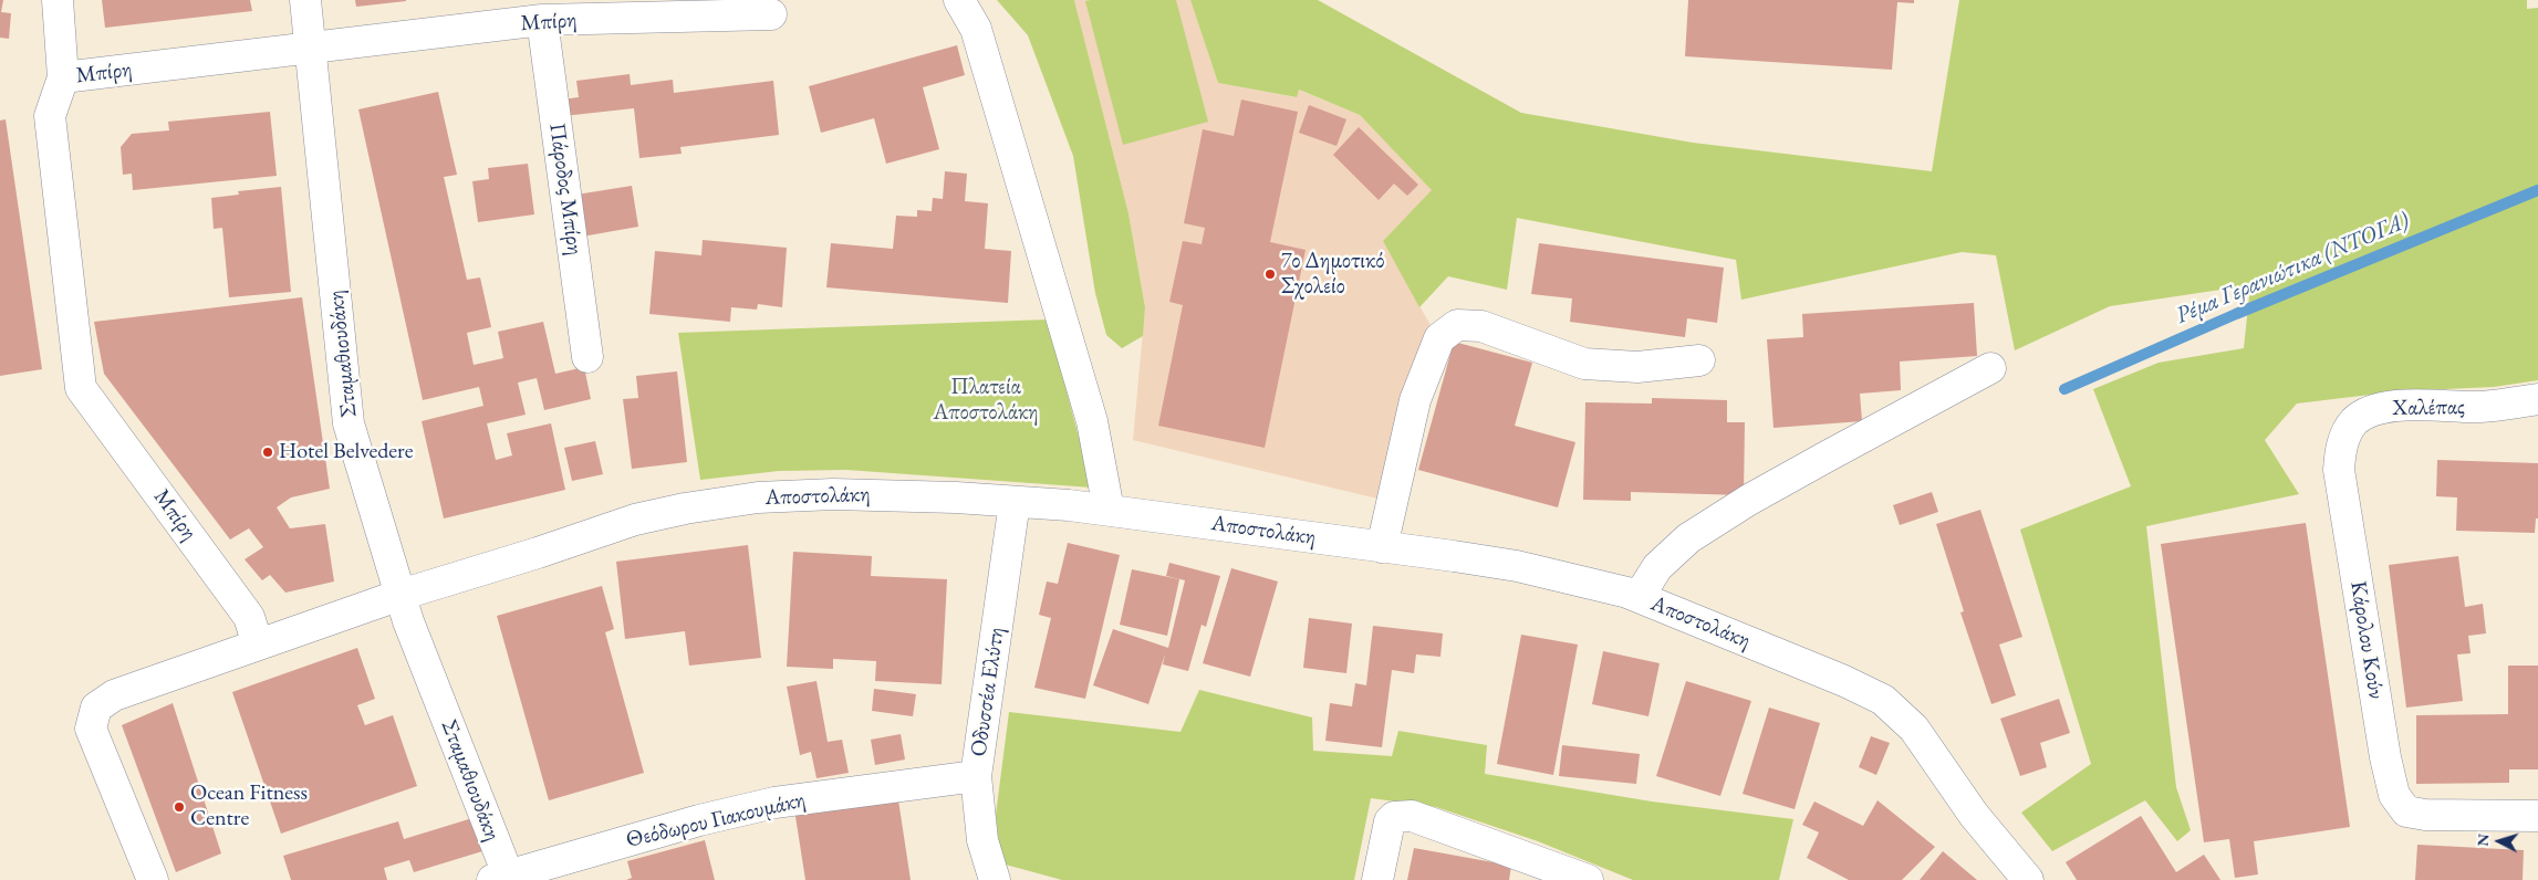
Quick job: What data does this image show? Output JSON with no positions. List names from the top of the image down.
{
  "streets": {
    "street": [
      "Μπίρη",
      "Πάροδος Μπίρη",
      "Σταμαθιουδάκη",
      "Χαλέπας",
      "Αποστολάκη",
      "Κάρολου Κούν",
      "Οδυσσέα Ελύτη",
      "Θεόδωρου Γιακουμάκη"
    ]
  },
  "crossings": [
    ["Μπίρη", "Πάροδος Μπίρη"],
    ["Μπίρη", "Σταμαθιουδάκη"],
    ["Μπίρη", "Αποστολάκη"],
    ["Σταμαθιουδάκη", "Αποστολάκη"],
    ["Σταμαθιουδάκη", "Θεόδωρου Γιακουμάκη"],
    ["Χαλέπας", "Κάρολου Κούν"],
    ["Αποστολάκη", "Οδυσσέα Ελύτη"],
    ["Οδυσσέα Ελύτη", "Θεόδωρου Γιακουμάκη"]
  ],
  "water": ["Ρέμα Γερανιώτικα (ΝΤΟΓΑ)"],
  "parks": ["Πλατεία Αποστολάκη"],
  "places": ["7ο Δημοτικό Σχολείο", "Hotel Belvedere", "Ocean Fitness Centre"],
  "north": "left"
}
